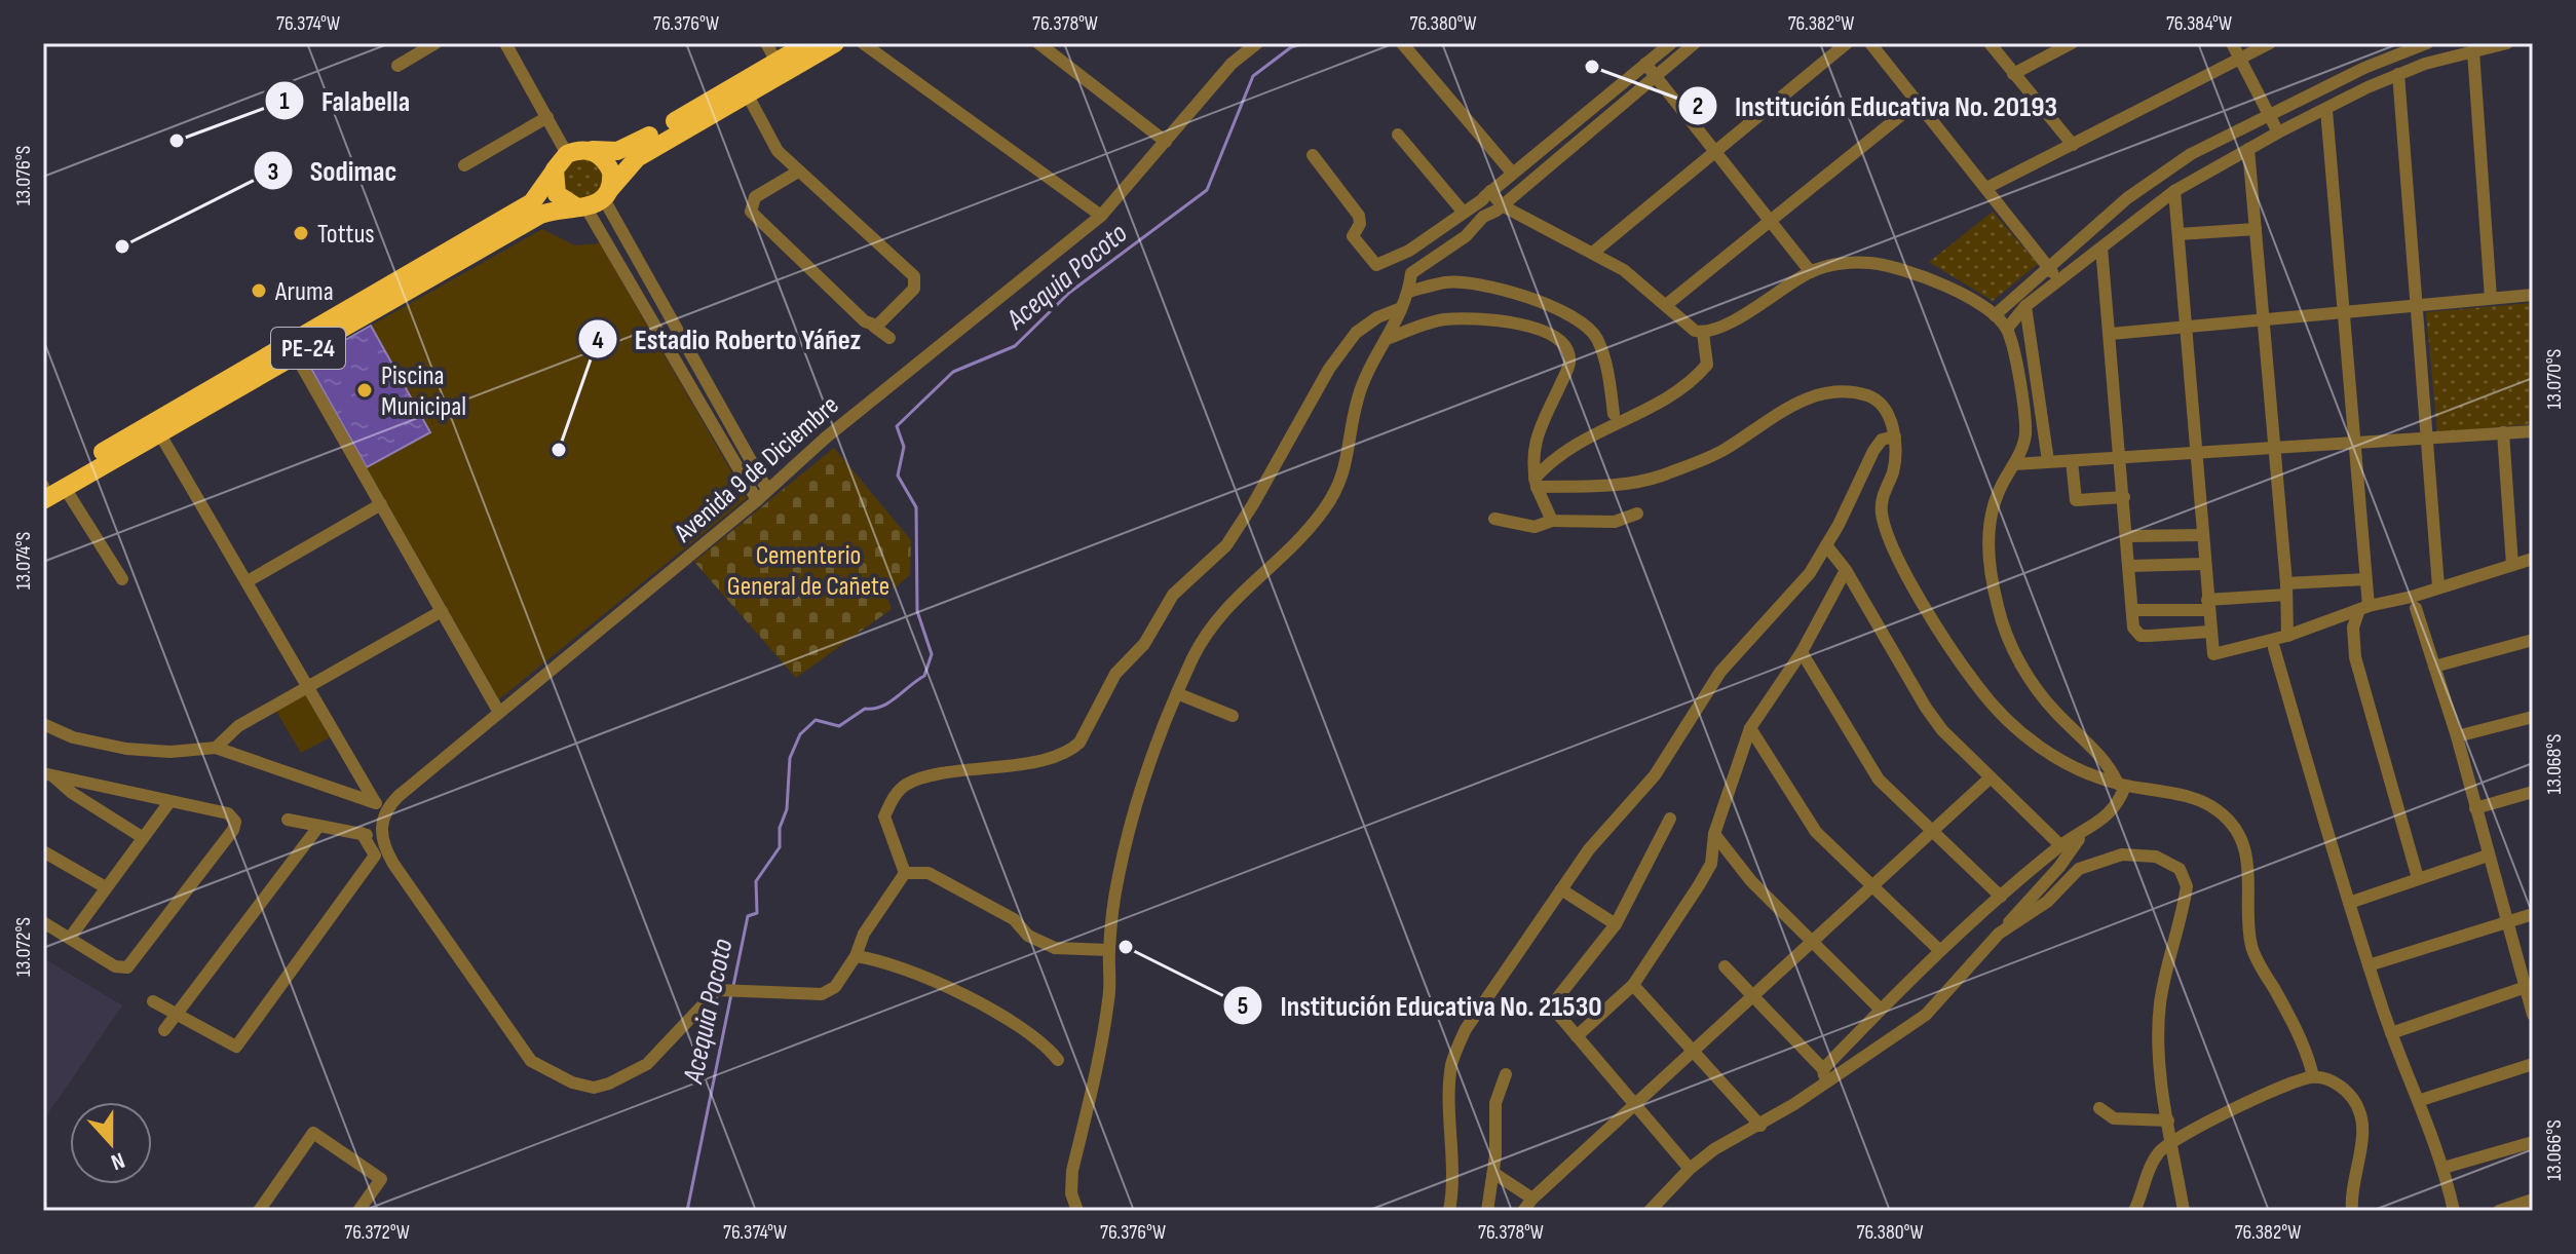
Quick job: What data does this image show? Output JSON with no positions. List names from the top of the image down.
{
  "streets": {
    "highway": ["PE-24"],
    "street": ["Avenida 9 de Diciembre"]
  },
  "water": ["Acequia Pocoto"],
  "parks": ["Cementerio General de Cañete"],
  "places": [
    "Institución Educativa No. 20193",
    "Falabella",
    "Tottus",
    "Sodimac",
    "Aruma",
    "Piscina Municipal",
    "Estadio Roberto Yáñez",
    "Institución Educativa No. 21530"
  ],
  "north": "bottom",
  "coordinates": [
    "76.374°W",
    "76.376°W",
    "76.378°W",
    "76.380°W",
    "76.382°W",
    "76.384°W",
    "13.076°S",
    "13.070°S",
    "13.074°S",
    "13.068°S",
    "13.072°S",
    "13.066°S",
    "76.372°W"
  ]
}
